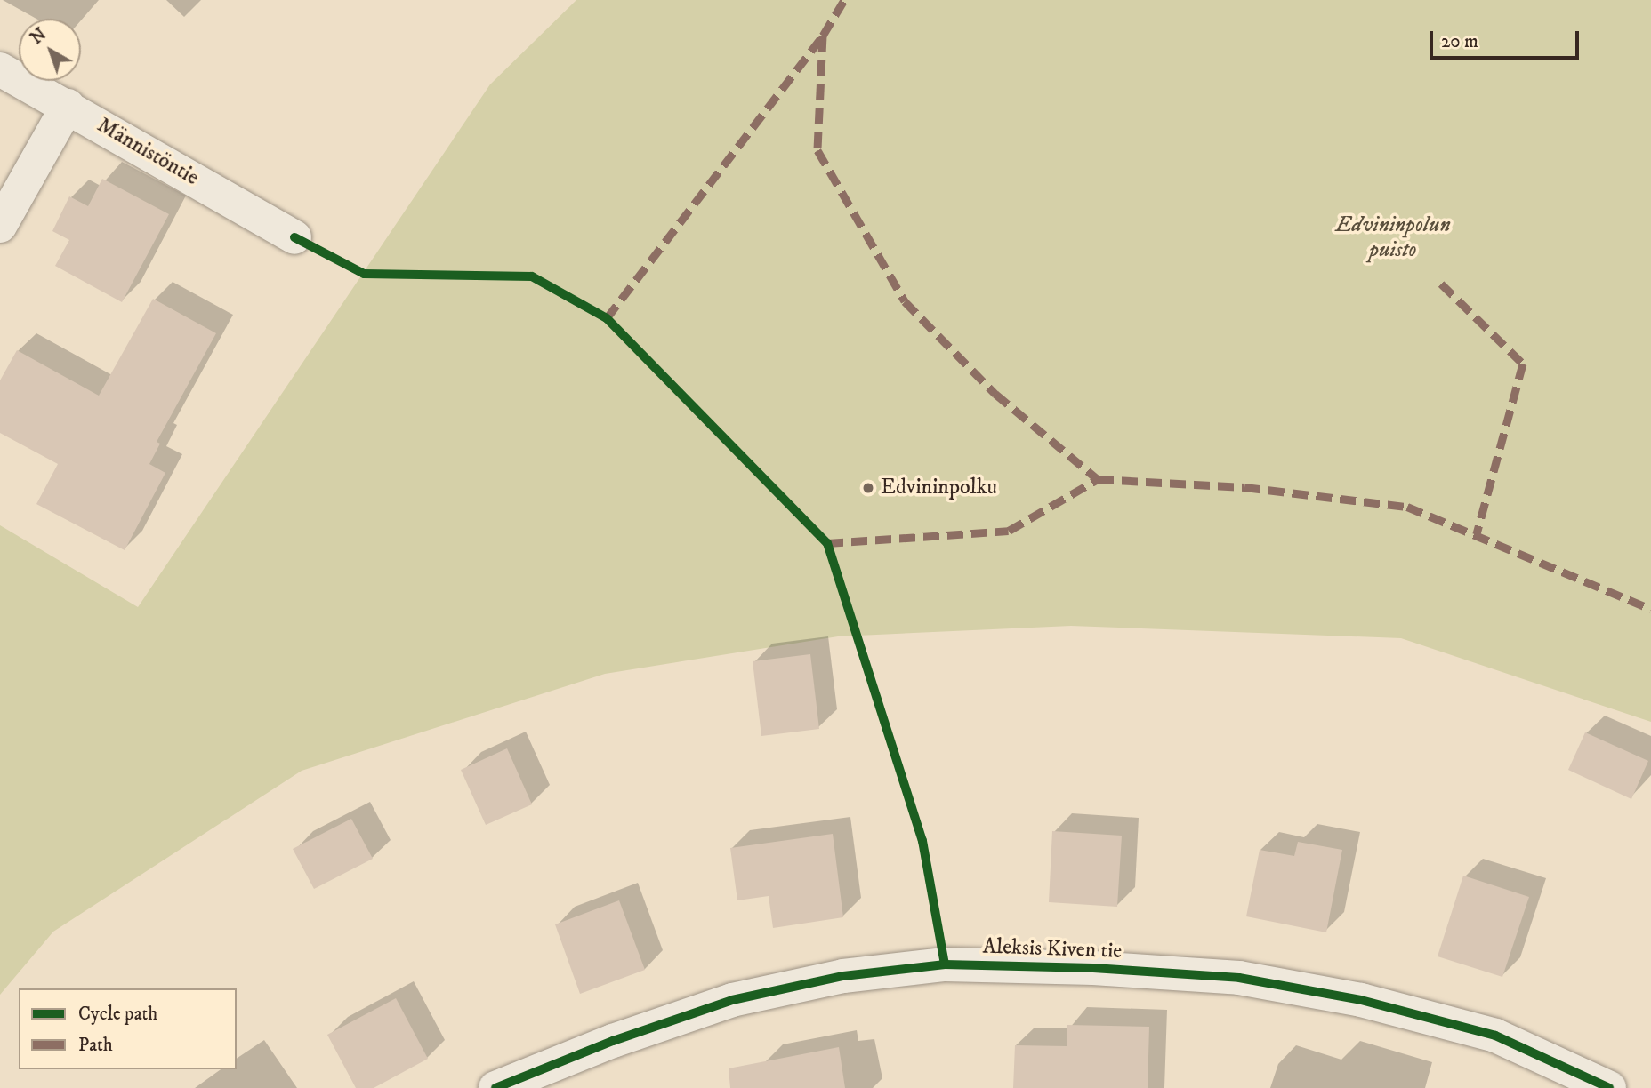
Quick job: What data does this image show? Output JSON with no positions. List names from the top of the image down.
{
  "streets": {
    "street": ["Männistöntie", "Aleksis Kiven tie"]
  },
  "parks": ["Edvininpolun puisto"],
  "places": ["Edvininpolku"],
  "legend": ["Cycle path", "Path"],
  "scale_bar": "20 m",
  "north": "top left"
}
